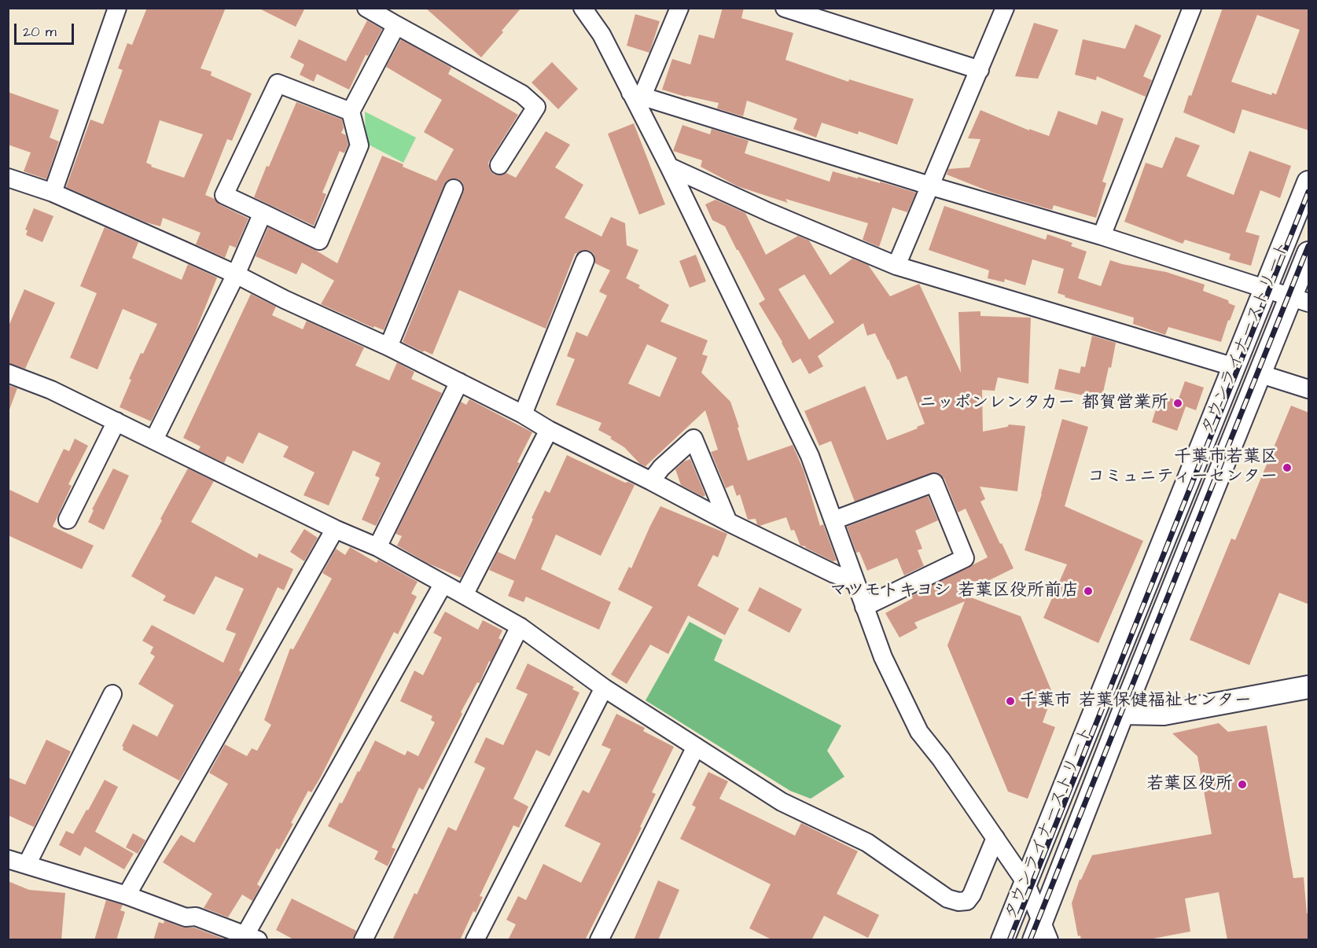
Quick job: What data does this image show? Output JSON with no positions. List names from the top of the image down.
{
  "streets": {
    "street": ["タウンライナーストリート"]
  },
  "places": [
    "ニッポンレンタカー 都賀営業所",
    "千葉市若葉区 コミュニティーセンター",
    "マツモトキヨシ 若葉区役所前店",
    "千葉市 若葉保健福祉センター",
    "若葉区役所"
  ],
  "scale_bar": "20 m"
}
